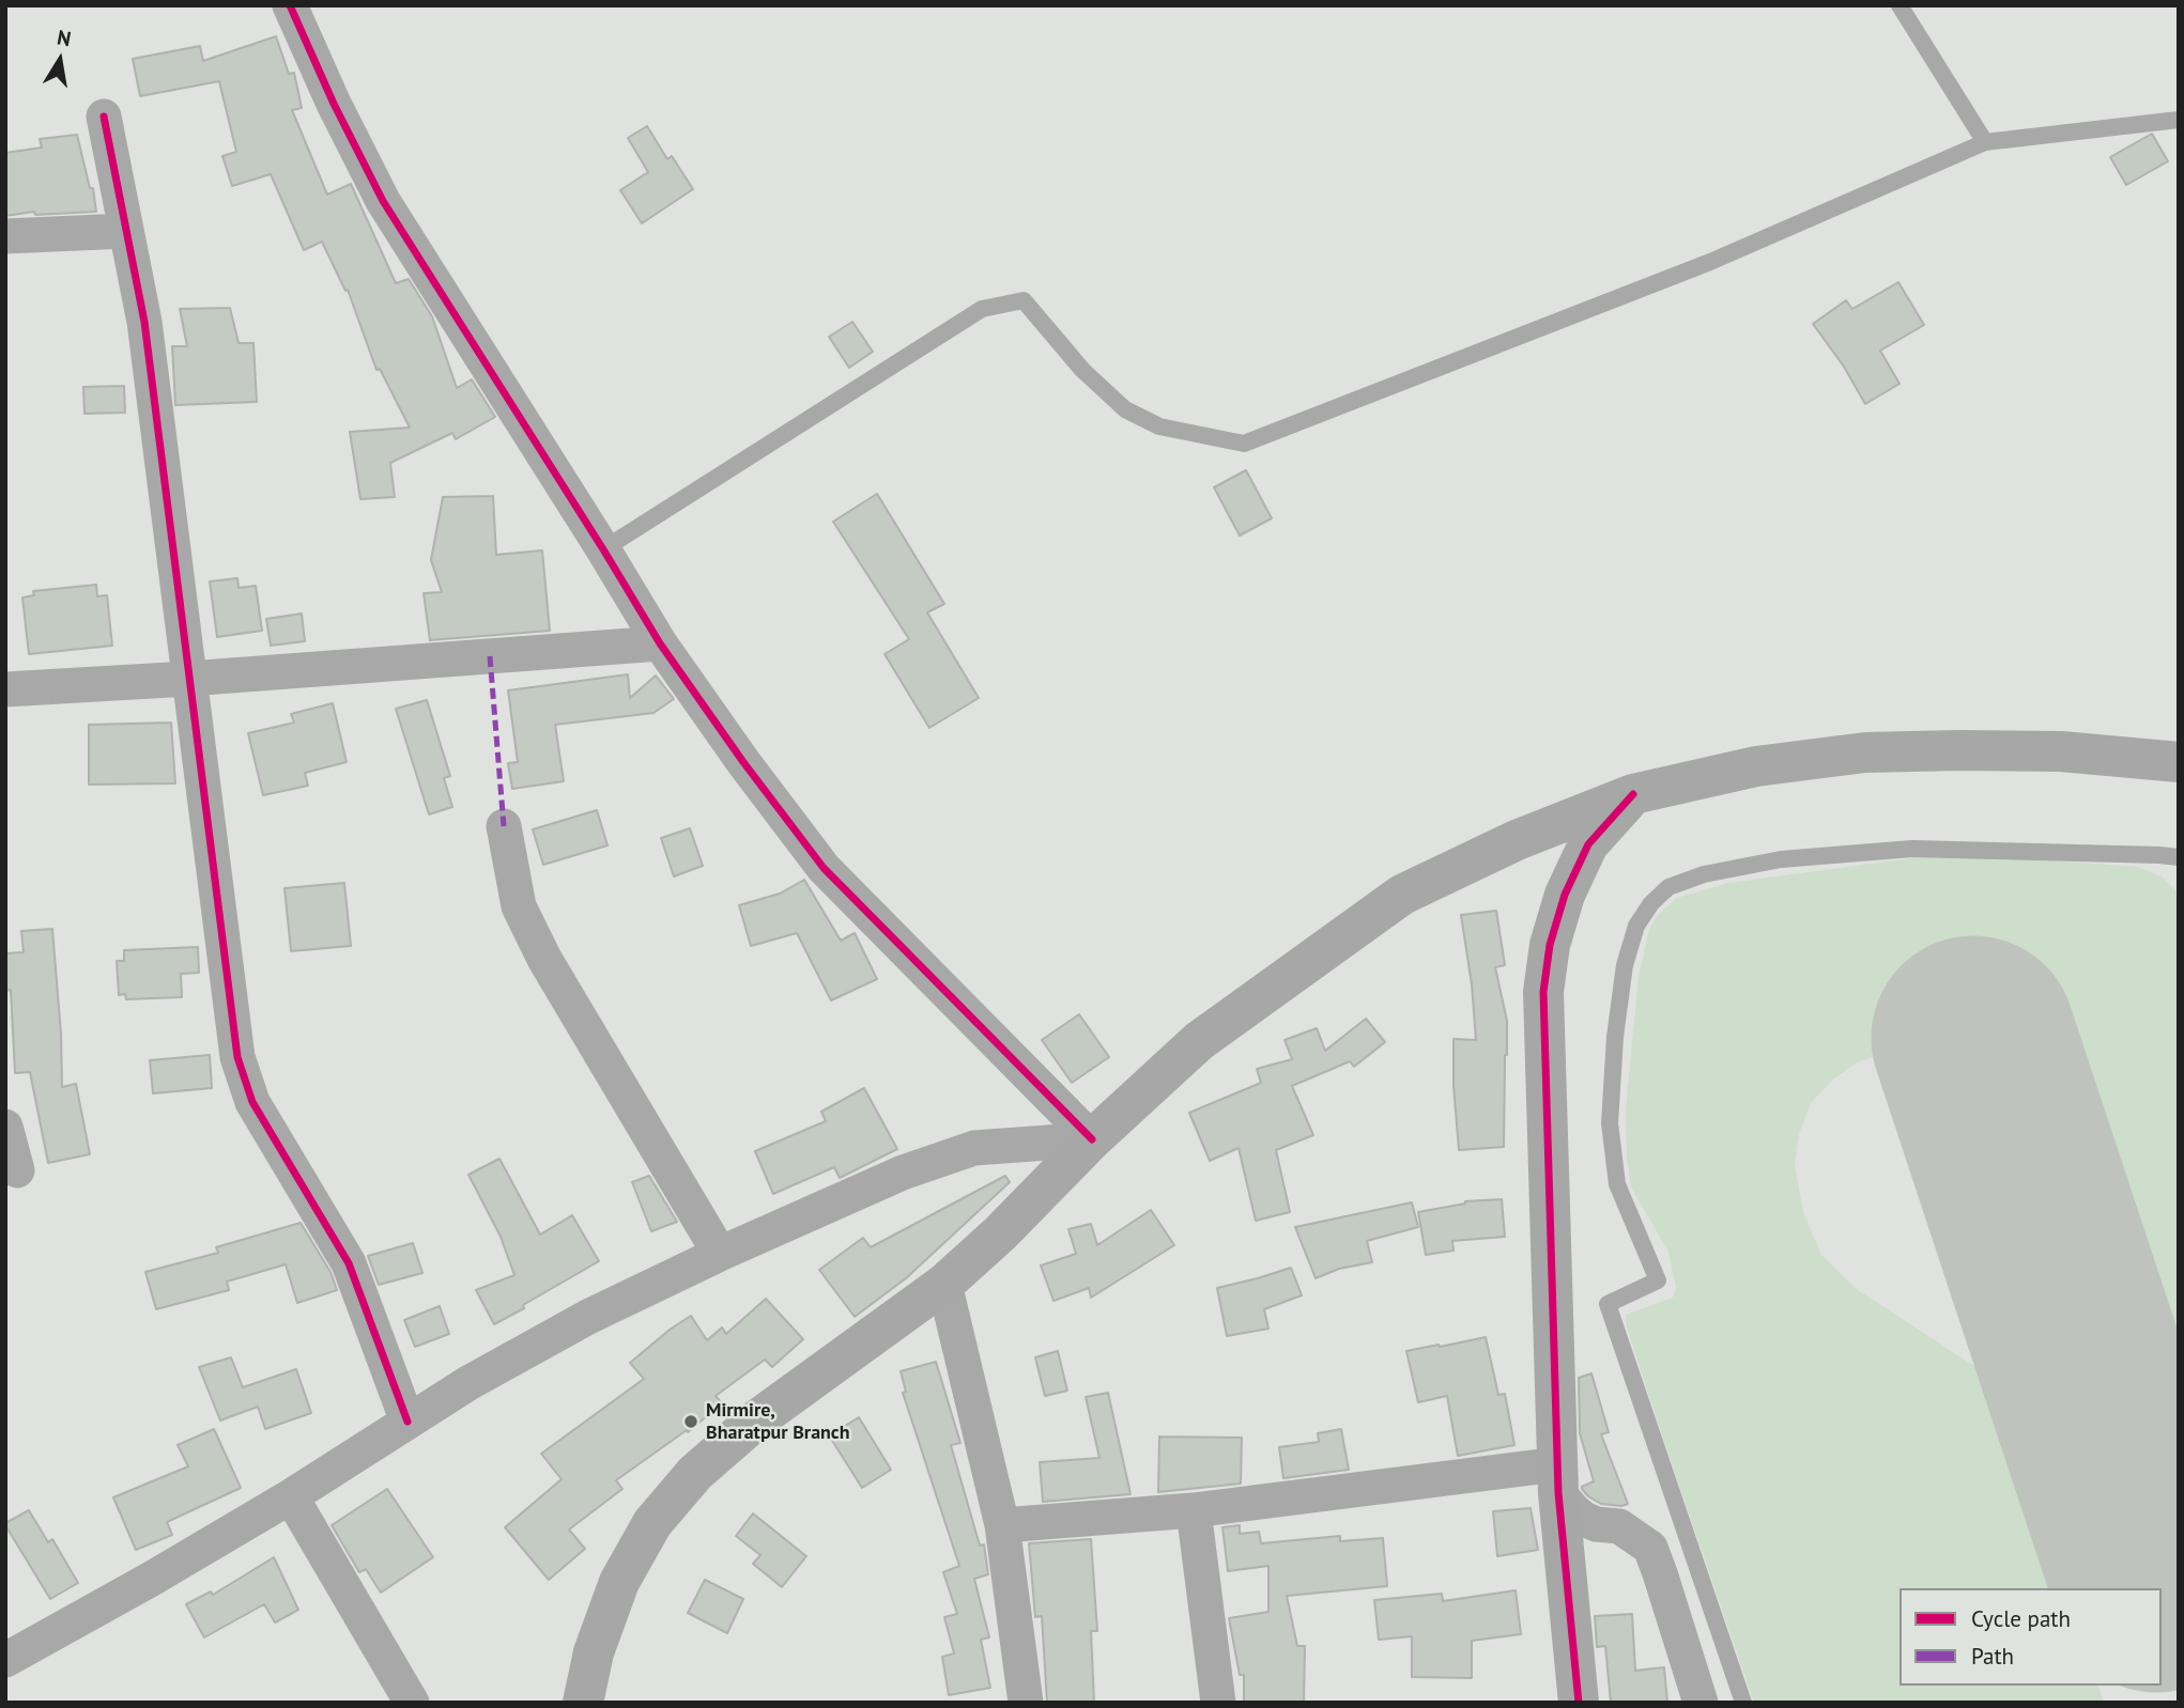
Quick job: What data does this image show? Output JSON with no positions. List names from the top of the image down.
{
  "places": ["Mirmire, Bharatpur Branch"],
  "legend": ["Cycle path", "Path"],
  "north": "top"
}
